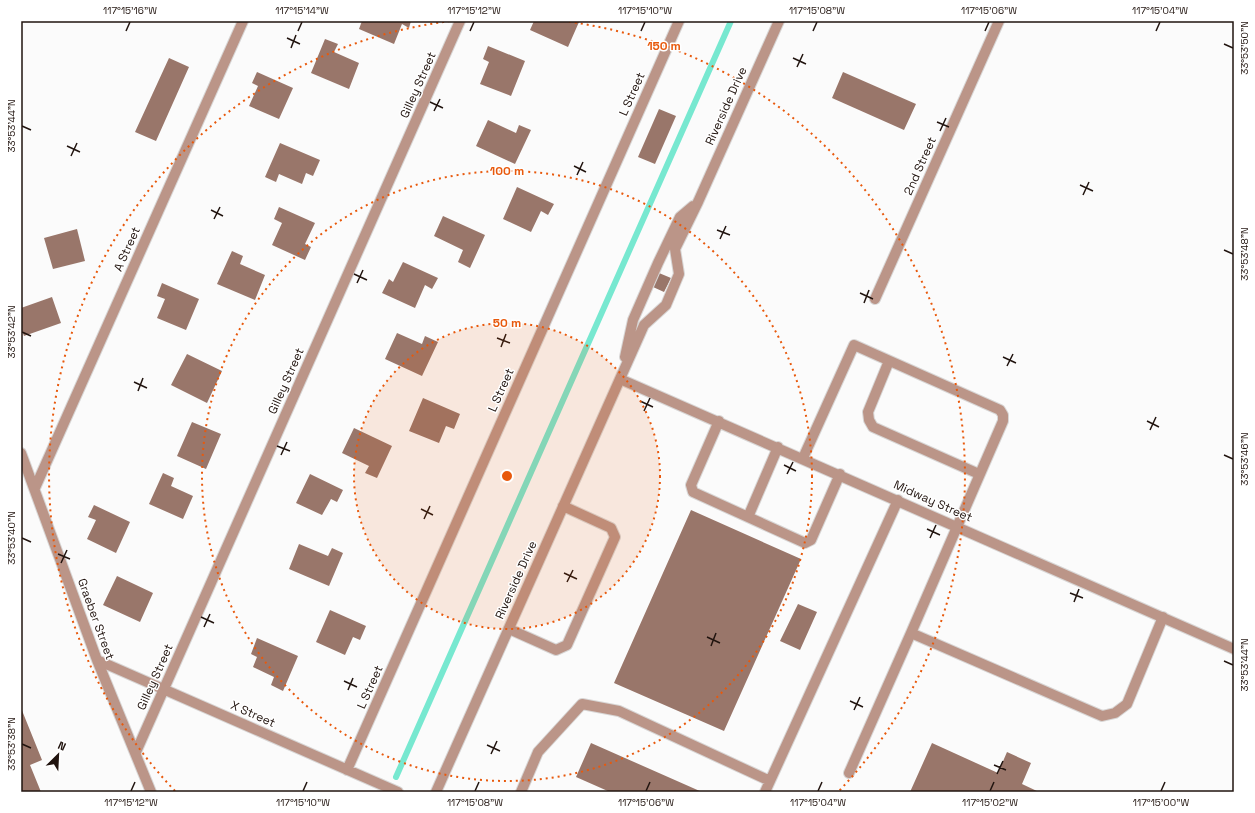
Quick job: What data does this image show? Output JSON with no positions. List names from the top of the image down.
{
  "streets": {
    "street": [
      "Gilley Street",
      "L Street",
      "Riverside Drive",
      "2nd Street",
      "A Street",
      "Midway Street",
      "Graeber Street",
      "X Street"
    ]
  },
  "crossings": [
    ["Gilley Street", "Graeber Street"],
    ["Gilley Street", "X Street"],
    ["L Street", "X Street"],
    ["Riverside Drive", "Midway Street"],
    ["A Street", "Graeber Street"],
    ["Graeber Street", "X Street"]
  ],
  "north": "top right",
  "coordinates": [
    "117°15'16\"W",
    "117°15'14\"W",
    "117°15'12\"W",
    "117°15'10\"W",
    "117°15'08\"W",
    "117°15'06\"W",
    "117°15'04\"W",
    "33°53'50\"N",
    "33°53'44\"N",
    "33°53'48\"N",
    "33°53'42\"N",
    "33°53'46\"N",
    "33°53'40\"N",
    "33°53'38\"N",
    "117°15'02\"W",
    "117°15'00\"W"
  ],
  "rings": ["150 m", "100 m", "50 m"]
}
